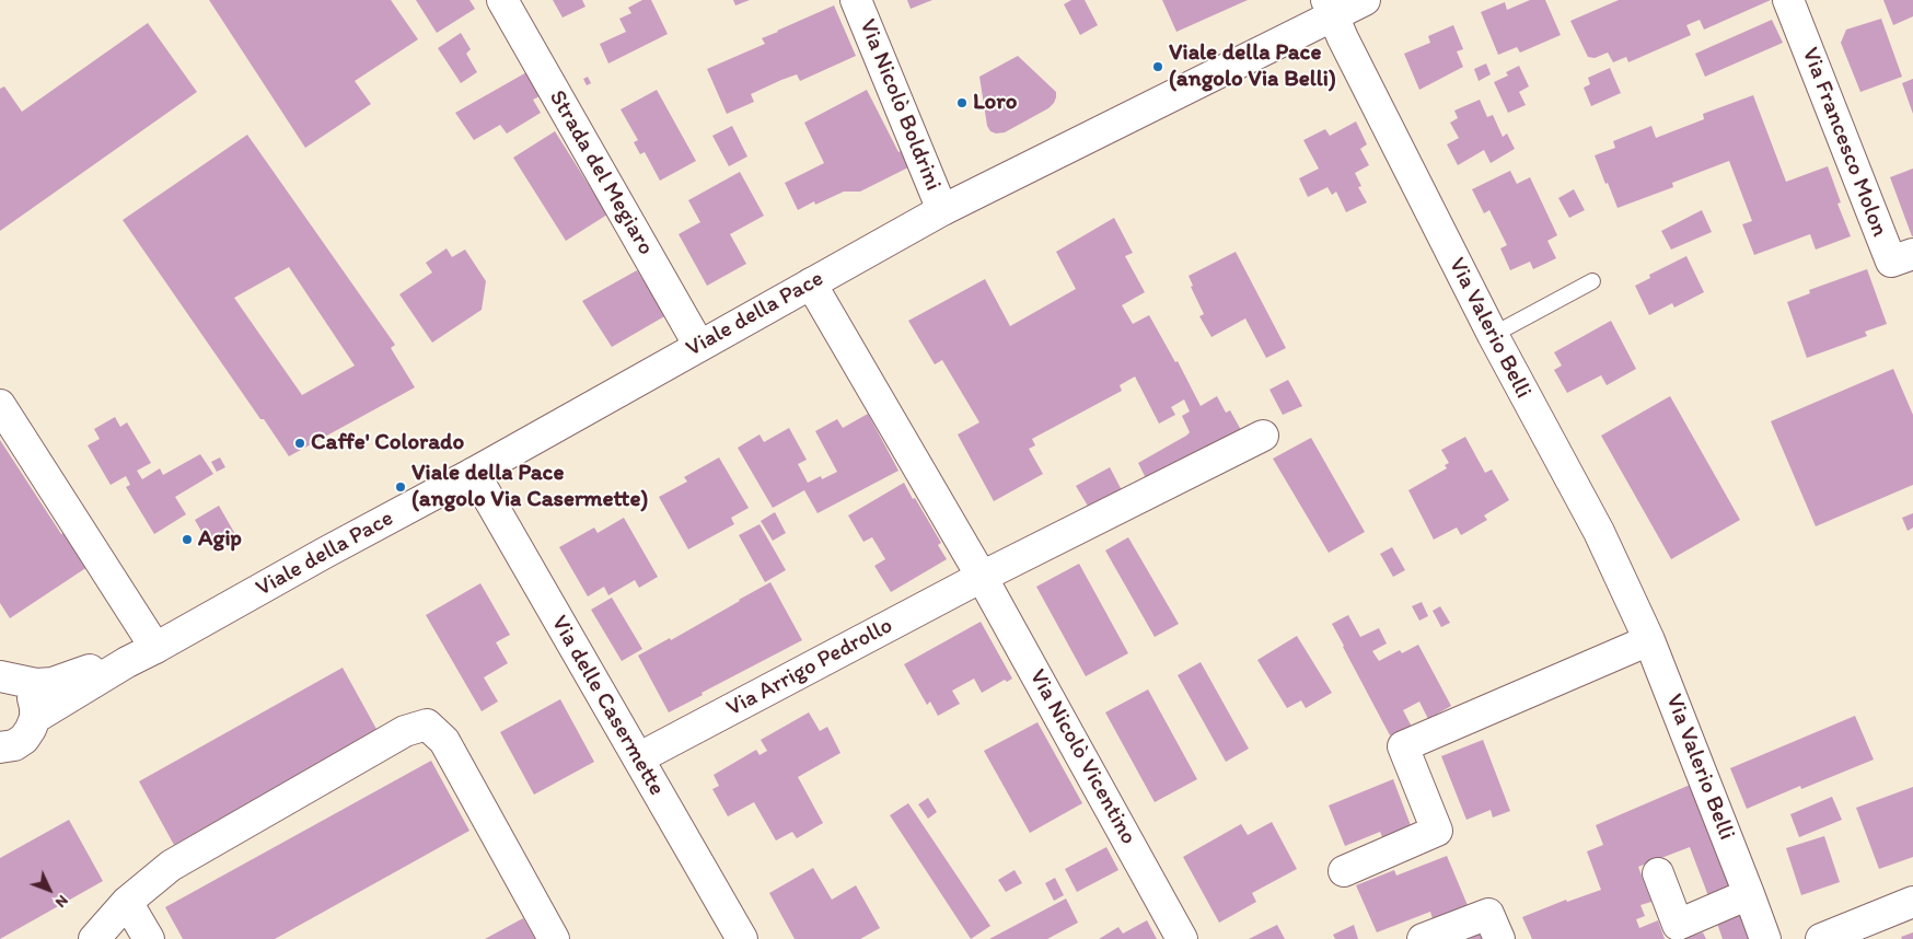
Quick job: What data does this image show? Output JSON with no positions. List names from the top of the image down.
{
  "streets": {
    "street": [
      "Via Nicolò Boldrini",
      "Via Francesco Molon",
      "Strada del Megiaro",
      "Viale della Pace",
      "Via Valerio Belli",
      "Via Arrigo Pedrollo",
      "Via delle Casermette",
      "Via Nicolò Vicentino"
    ]
  },
  "crossings": [
    ["Via Nicolò Boldrini", "Viale della Pace"],
    ["Strada del Megiaro", "Viale della Pace"],
    ["Viale della Pace", "Via Valerio Belli"],
    ["Viale della Pace", "Via delle Casermette"],
    ["Viale della Pace", "Via Nicolò Vicentino"],
    ["Via Arrigo Pedrollo", "Via delle Casermette"],
    ["Via Arrigo Pedrollo", "Via Nicolò Vicentino"]
  ],
  "places": [
    "Viale della Pace (angolo Via Belli)",
    "Loro",
    "Caffe' Colorado",
    "Viale della Pace (angolo Via Casermette)",
    "Agip"
  ],
  "north": "bottom right"
}
